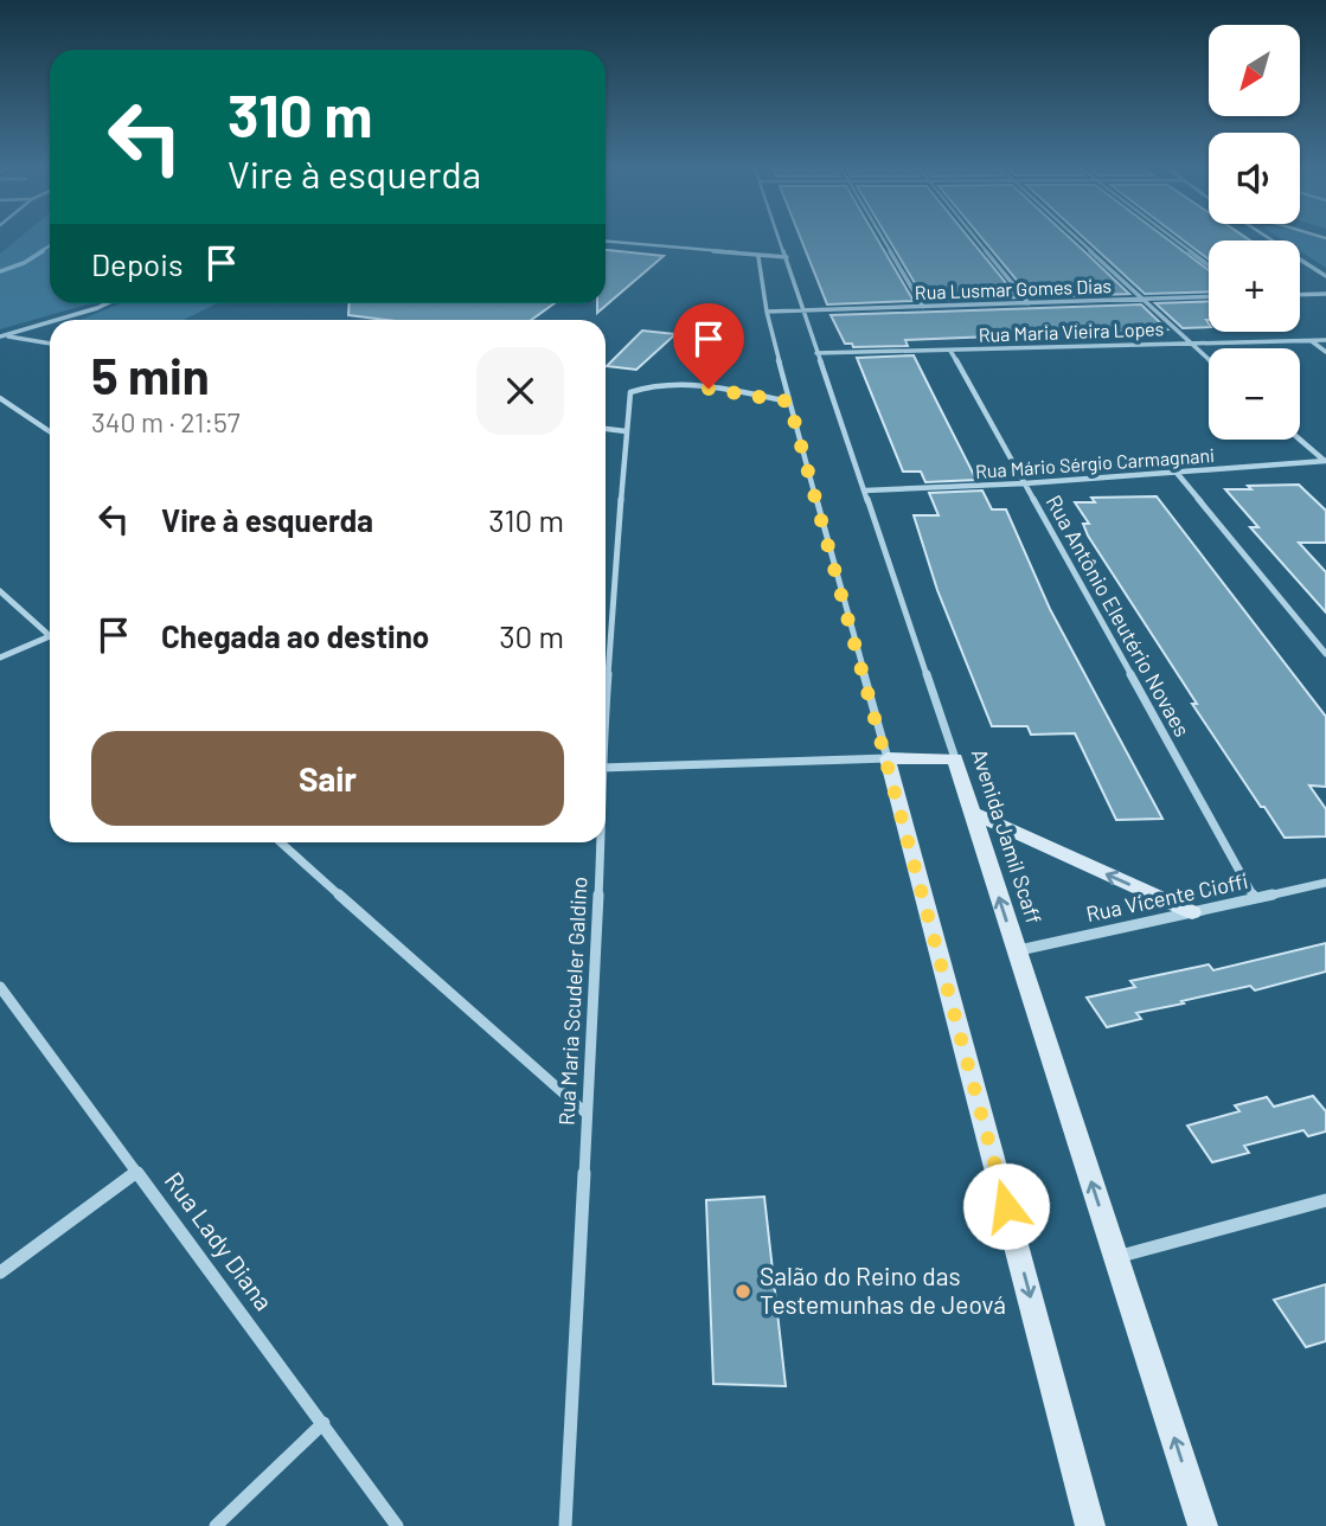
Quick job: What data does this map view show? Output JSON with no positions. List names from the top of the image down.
{
  "streets": {
    "street": [
      "Rua Lusmar Gomes Dias",
      "Rua Maria Vieira Lopes",
      "Rua Mário Sérgio Carmagnani",
      "Rua Antônio Eleutério Novaes",
      "Avenida Jamil Scaff",
      "Rua Vicente Cioffi",
      "Rua Maria Scudeler Galdino",
      "Rua Lady Diana"
    ]
  },
  "crossings": [
    ["Rua Lusmar Gomes Dias", "Avenida Jamil Scaff"],
    ["Rua Maria Vieira Lopes", "Rua Antônio Eleutério Novaes"],
    ["Rua Maria Vieira Lopes", "Avenida Jamil Scaff"],
    ["Rua Mário Sérgio Carmagnani", "Rua Antônio Eleutério Novaes"],
    ["Rua Mário Sérgio Carmagnani", "Avenida Jamil Scaff"],
    ["Rua Antônio Eleutério Novaes", "Rua Vicente Cioffi"],
    ["Avenida Jamil Scaff", "Rua Vicente Cioffi"]
  ],
  "places": ["Salão do Reino das Testemunhas de Jeová"],
  "north": "bottom left",
  "page": {
    "map_buttons": ["+", "−"],
    "turn": ["310 m", "Vire à esquerda"],
    "then": "Depois",
    "heading": ["5 min", "340 m · 21:57"],
    "list": [
      {
        "name": "Vire à esquerda",
        "value": "310 m"
      },
      {
        "name": "Chegada ao destino",
        "value": "30 m"
      }
    ],
    "buttons": "Sair"
  }
}
